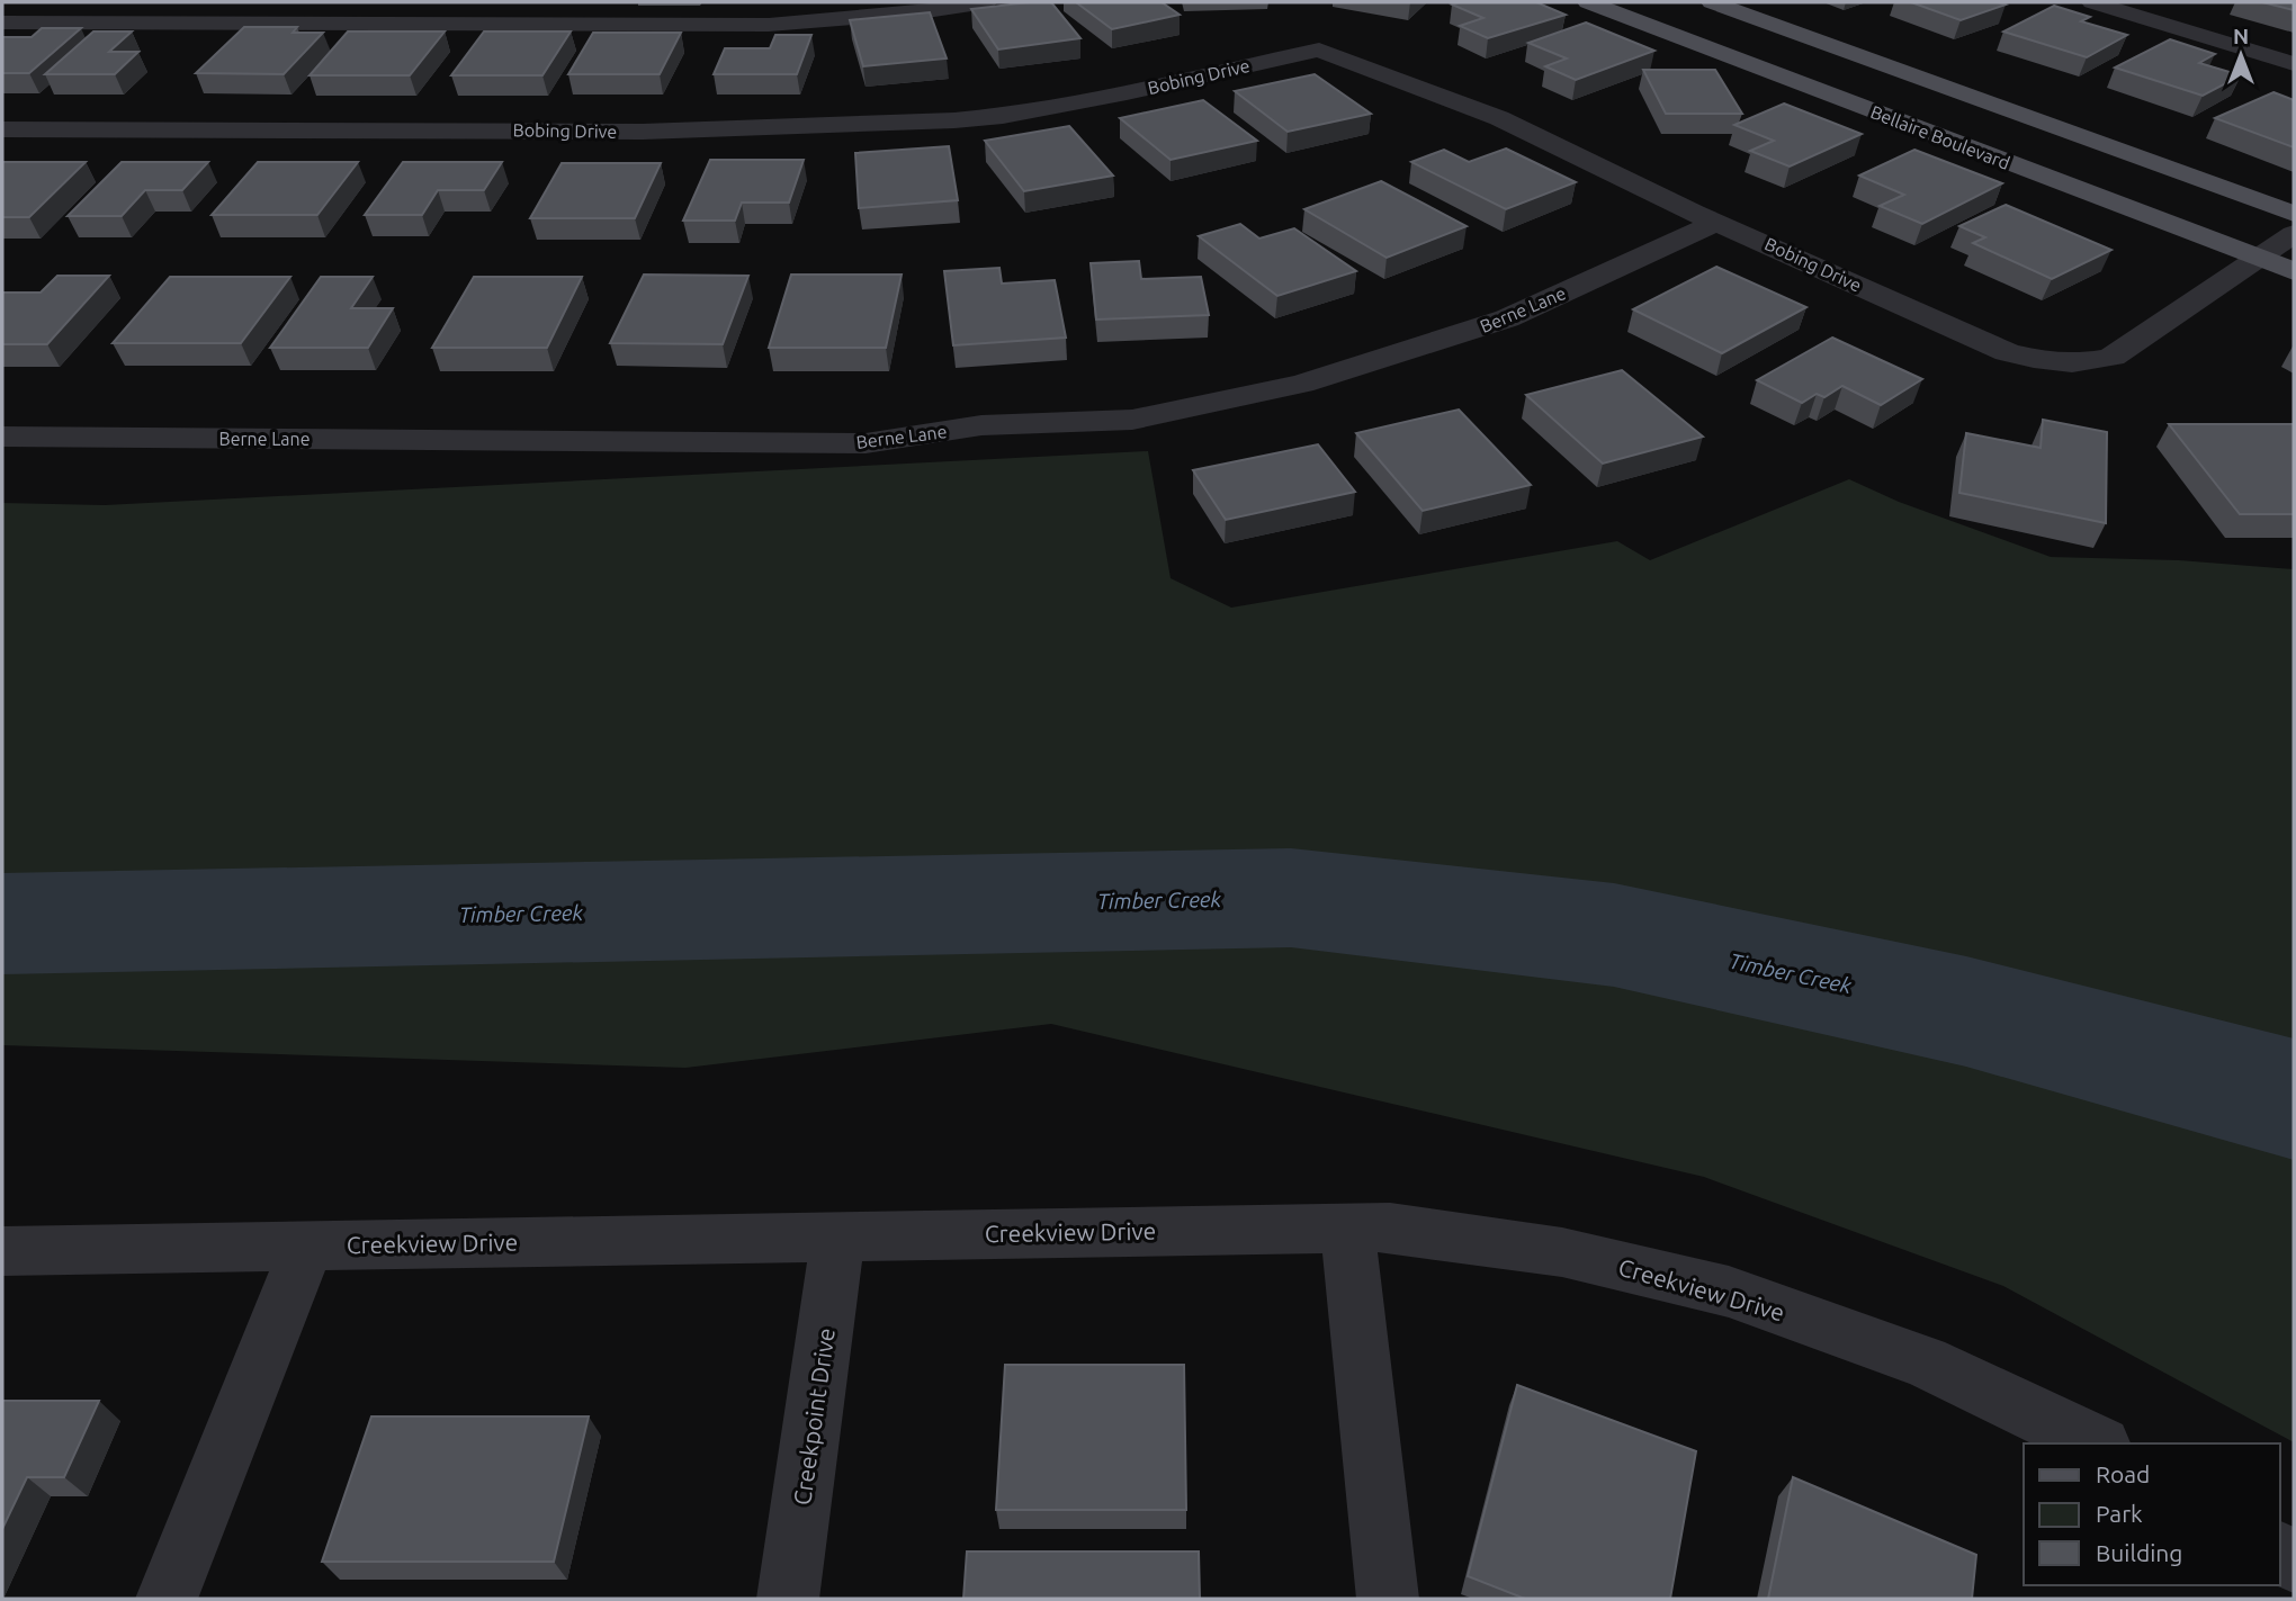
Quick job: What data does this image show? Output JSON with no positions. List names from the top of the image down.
{
  "streets": {
    "main road": ["Bellaire Boulevard"],
    "street": [
      "Bobing Drive",
      "Berne Lane",
      "Creekview Drive",
      "Creekpoint Drive"
    ]
  },
  "crossings": [
    ["Bobing Drive", "Bellaire Boulevard"],
    ["Bobing Drive", "Berne Lane"],
    ["Creekview Drive", "Creekpoint Drive"]
  ],
  "water": ["Timber Creek"],
  "legend": ["Road", "Park", "Building"],
  "north": "top"
}
